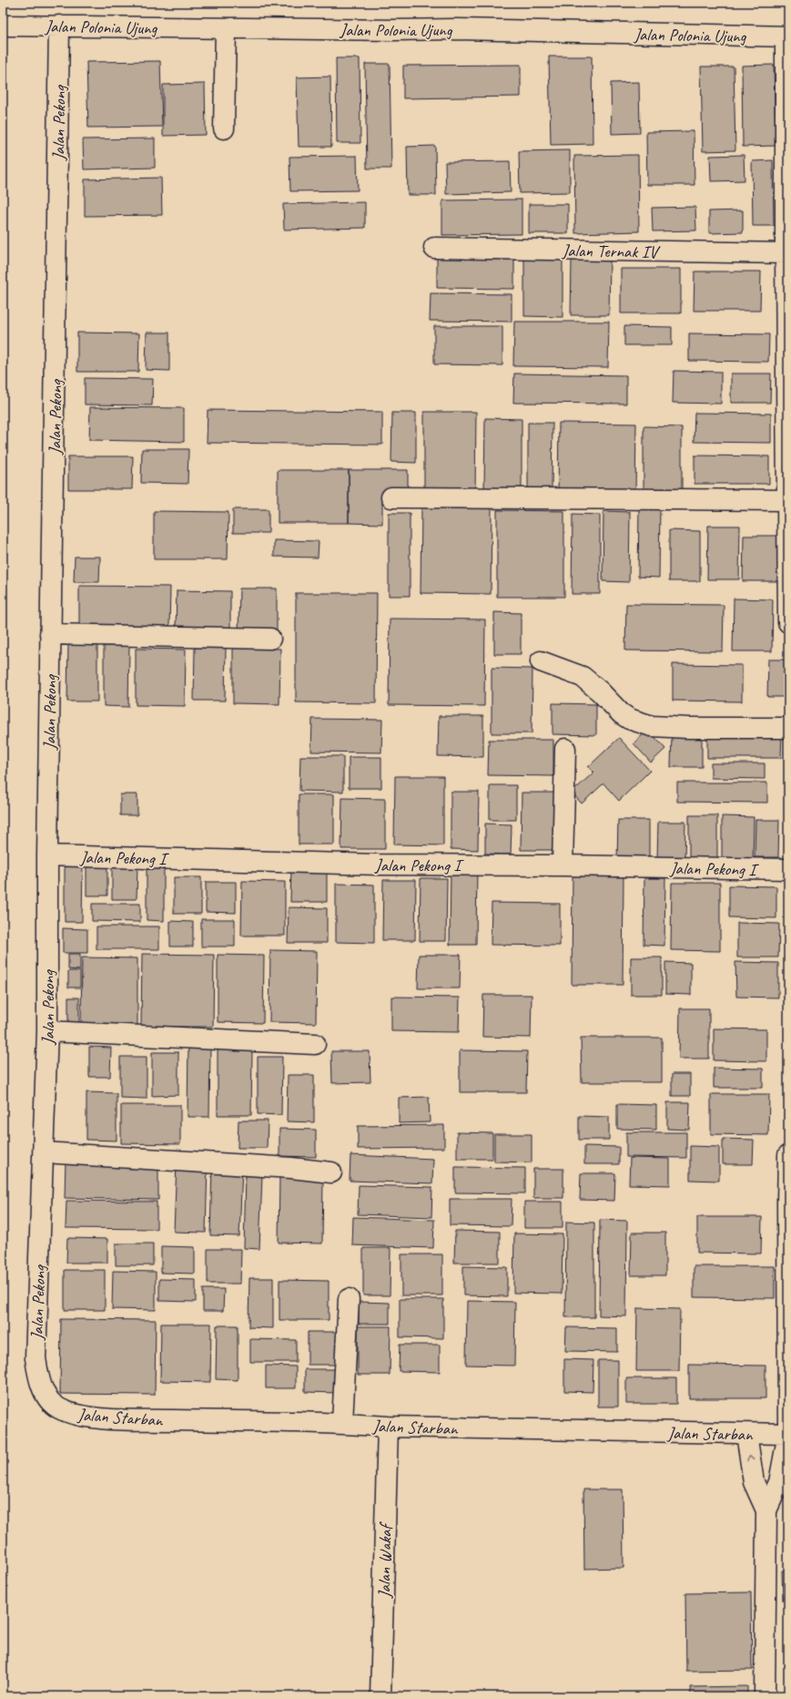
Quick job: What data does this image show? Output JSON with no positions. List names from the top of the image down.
{
  "streets": {
    "street": [
      "Jalan Polonia Ujung",
      "Jalan Pekong",
      "Jalan Ternak IV",
      "Jalan Pekong I",
      "Jalan Starban",
      "Jalan Wakaf"
    ]
  },
  "crossings": [
    ["Jalan Polonia Ujung", "Jalan Pekong"],
    ["Jalan Pekong", "Jalan Pekong I"],
    ["Jalan Pekong", "Jalan Starban"],
    ["Jalan Starban", "Jalan Wakaf"]
  ]
}
